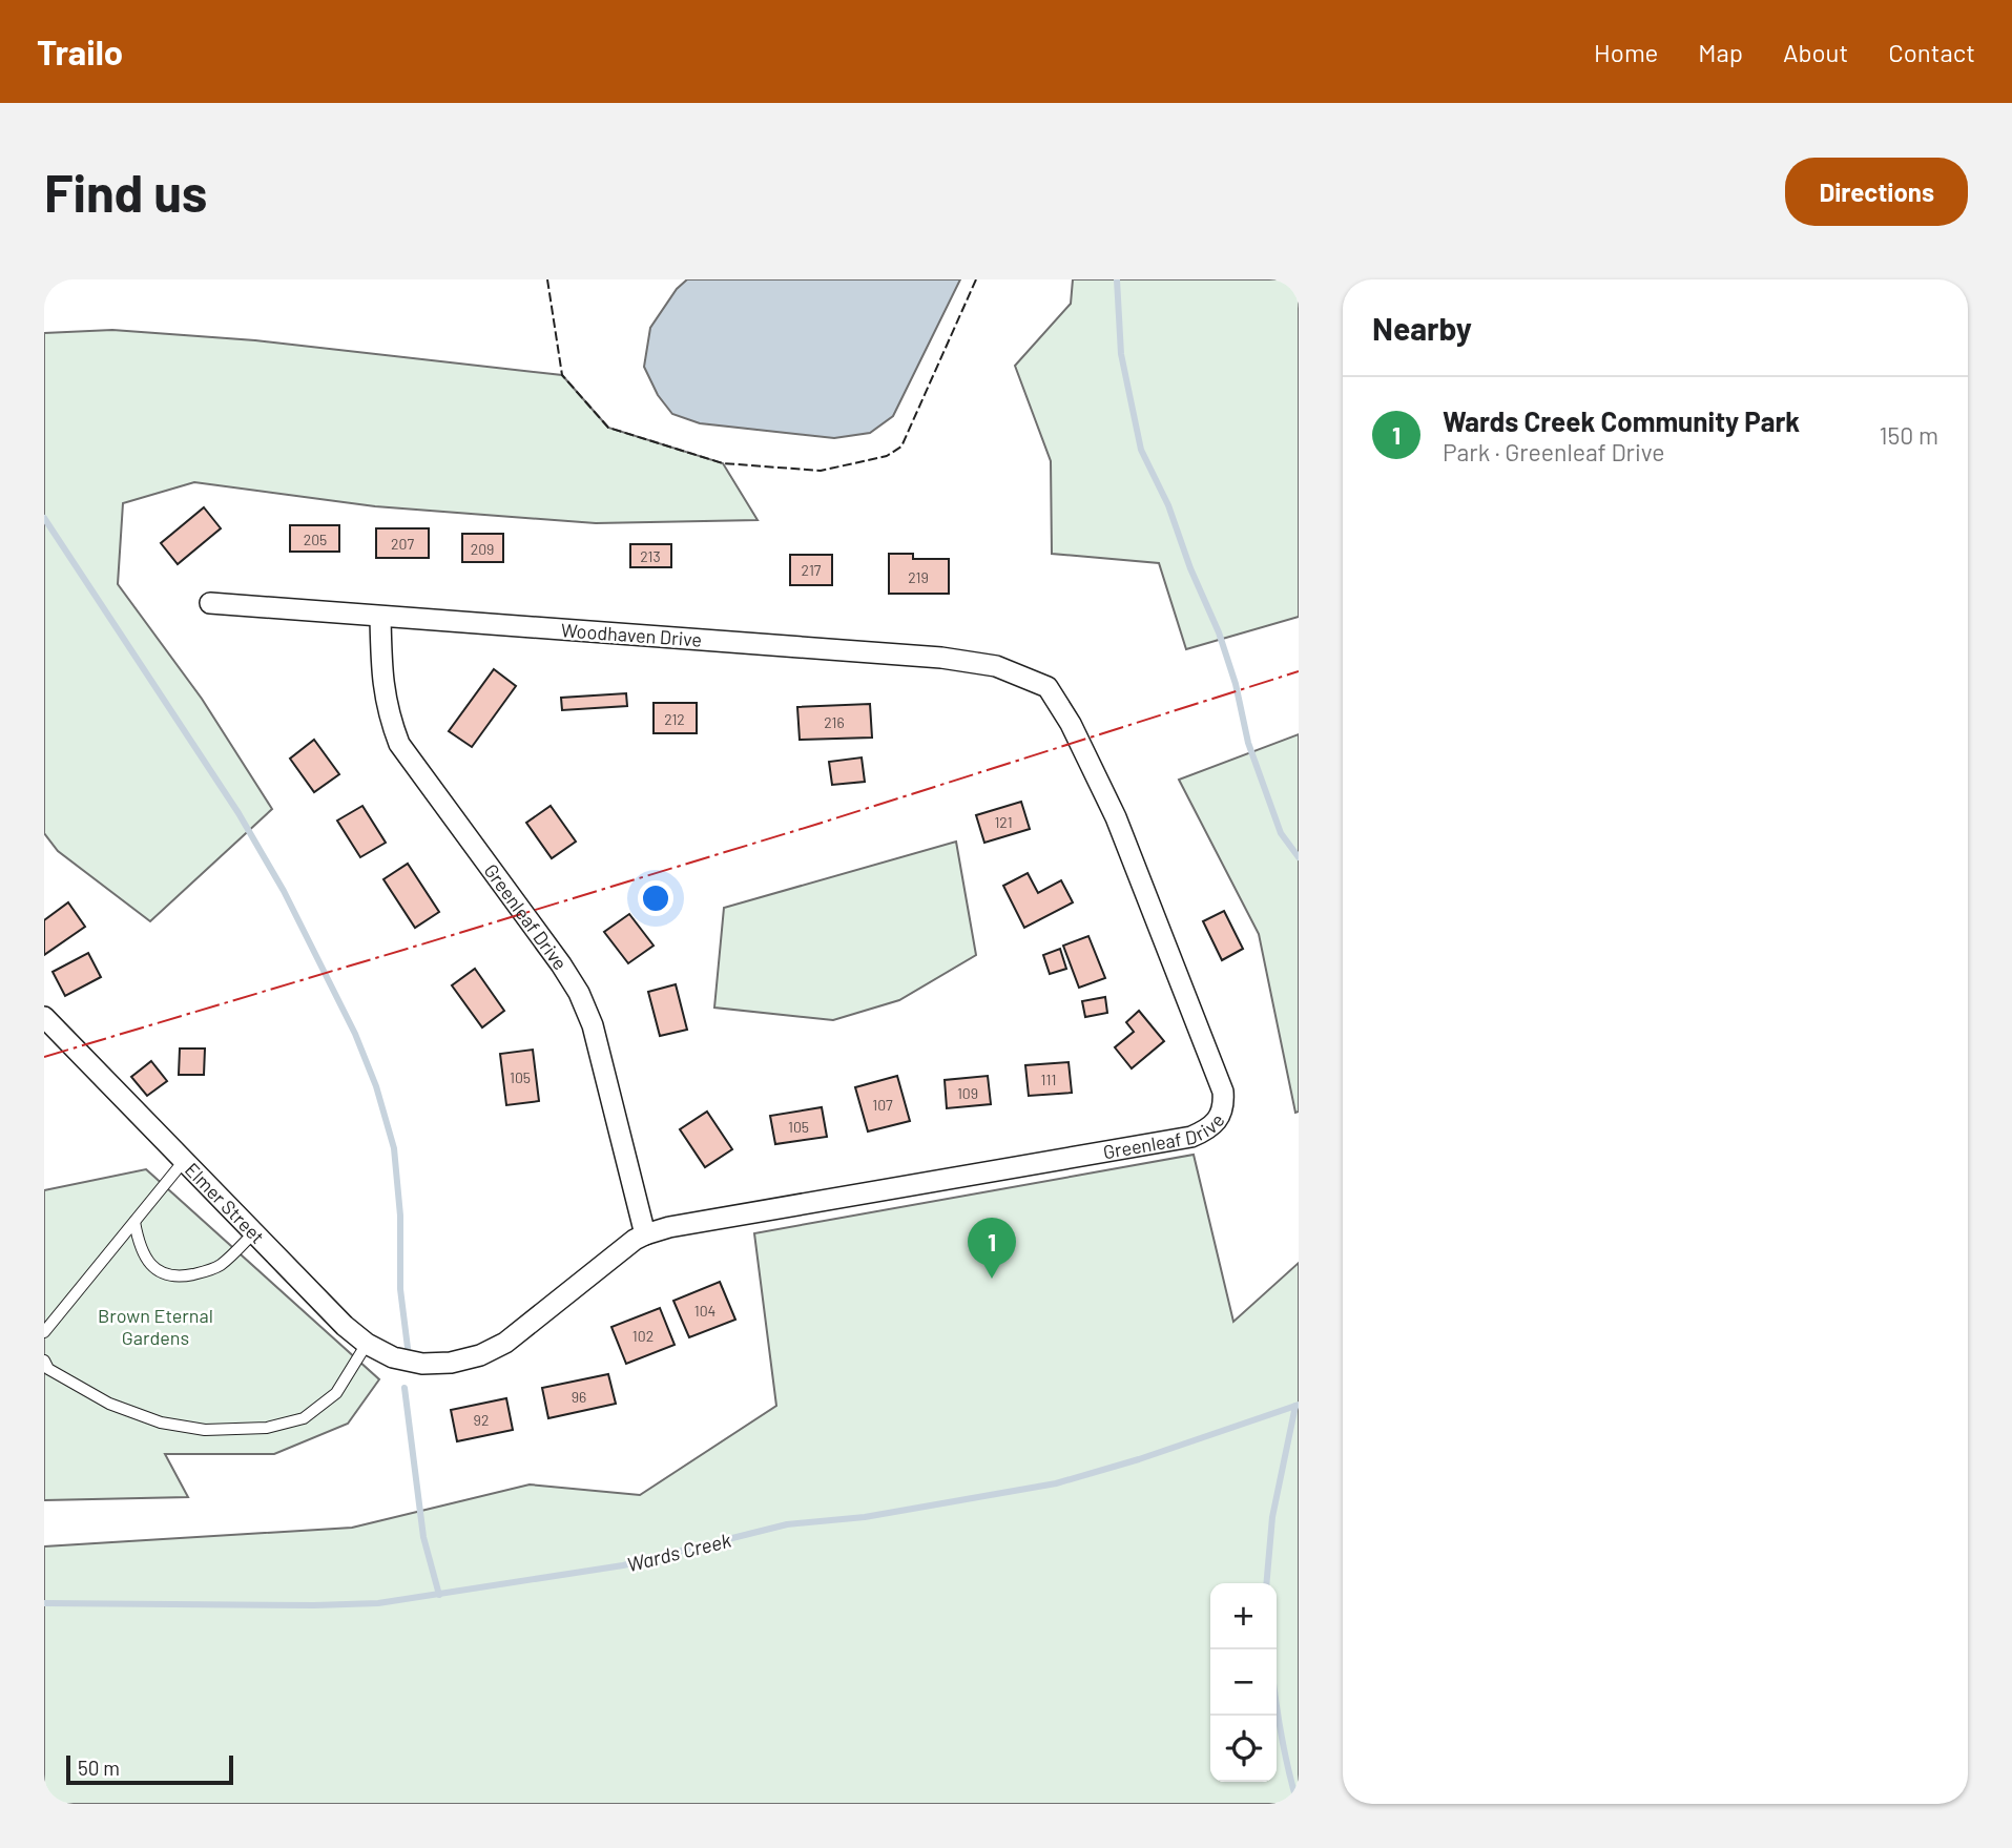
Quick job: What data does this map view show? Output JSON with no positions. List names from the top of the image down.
{
  "streets": {
    "street": ["Woodhaven Drive", "Greenleaf Drive", "Elmer Street"]
  },
  "crossings": [
    ["Woodhaven Drive", "Greenleaf Drive"],
    ["Greenleaf Drive", "Elmer Street"]
  ],
  "water": ["Wards Creek"],
  "parks": ["Brown Eternal Gardens"],
  "house_numbers": [
    "205",
    "207",
    "209",
    "213",
    "217",
    "219",
    "212",
    "216",
    "121",
    "105",
    "111",
    "109",
    "107",
    "105",
    "104",
    "102",
    "96",
    "92"
  ],
  "scale_bar": "50 m",
  "page": {
    "header": "Trailo",
    "nav": [
      "Home",
      "Map",
      "About",
      "Contact"
    ],
    "buttons": "Directions",
    "title": "Find us",
    "heading": "Nearby",
    "list": [
      {
        "mark": "1",
        "name": "Wards Creek Community Park",
        "note": "Park · Greenleaf Drive",
        "value": "150 m"
      }
    ],
    "pins": "1",
    "map_buttons": ["+", "−"],
    "scale": "50 m"
  }
}
